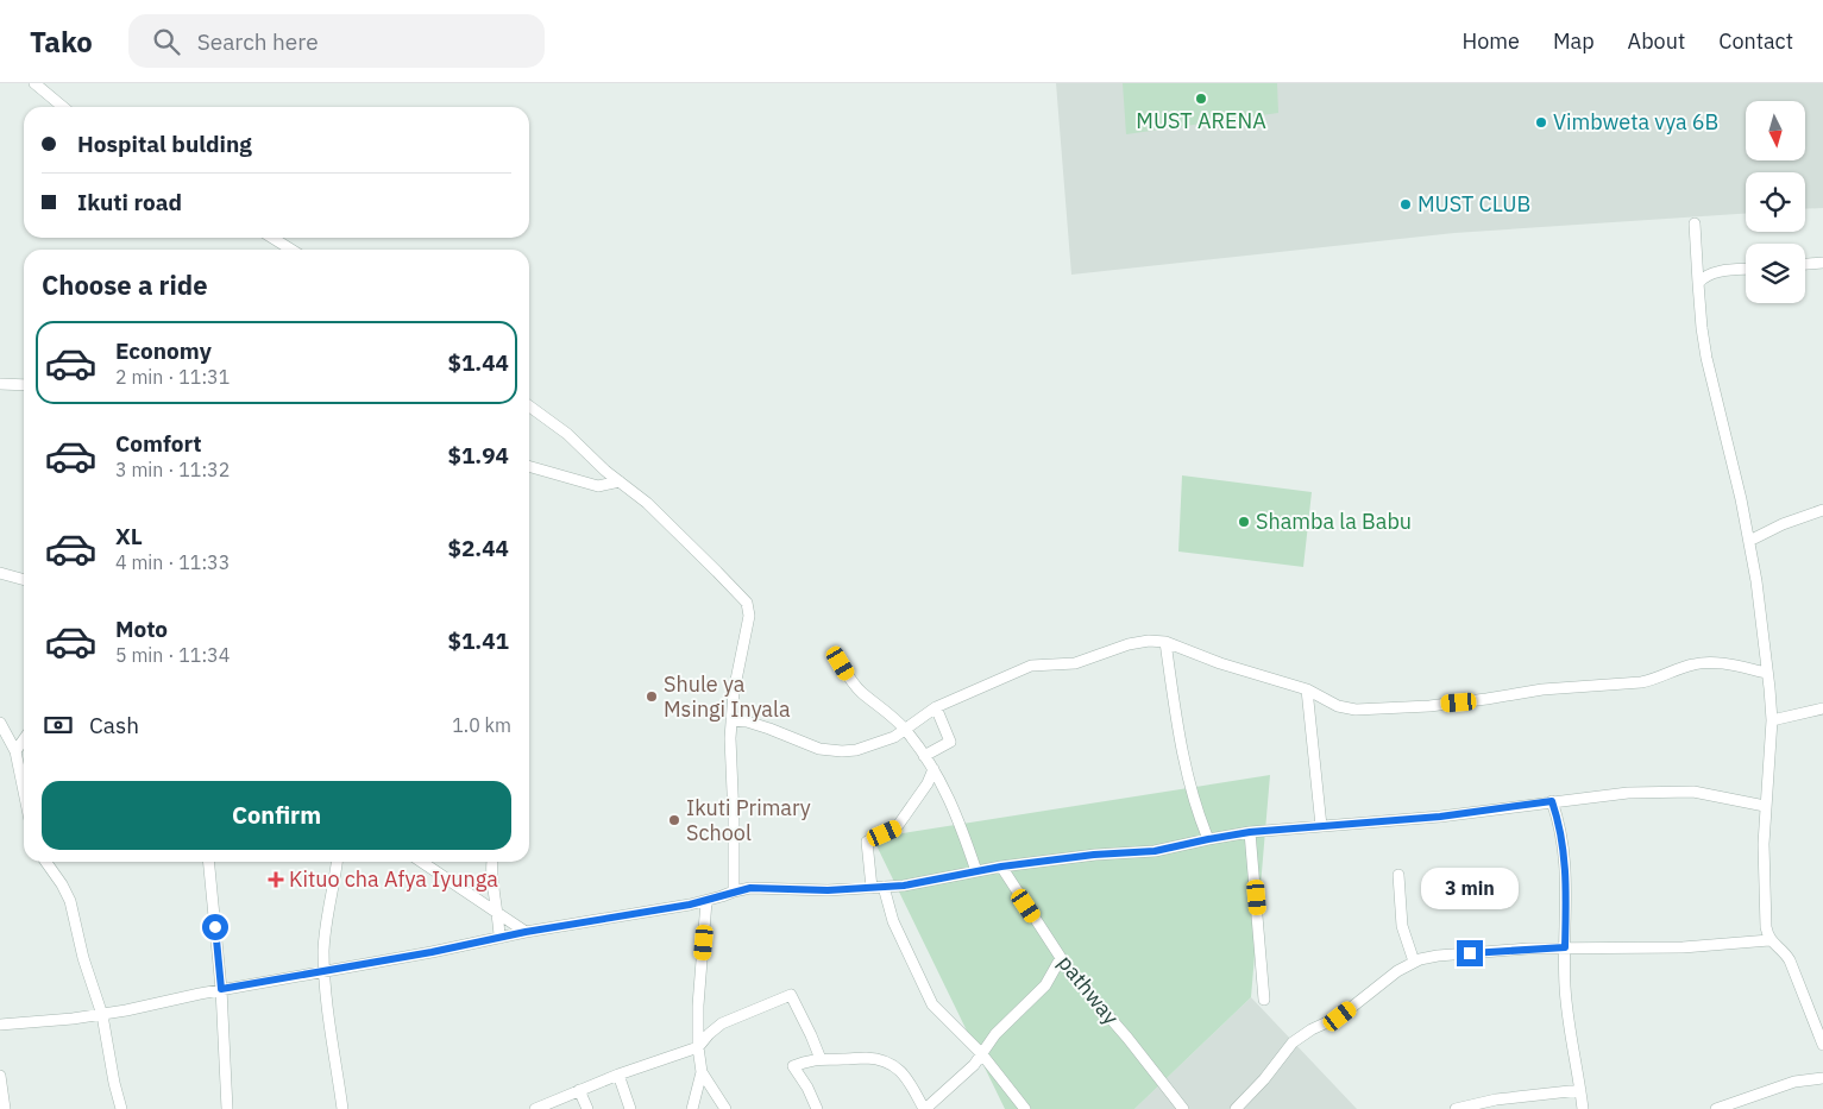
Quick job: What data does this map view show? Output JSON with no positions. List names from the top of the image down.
{
  "streets": {
    "street": ["pathway"]
  },
  "places": {
    "other": [
      "MUST ARENA",
      "Vimbweta vya 6B",
      "MUST CLUB",
      "Shamba la Babu",
      "Shule ya Msingi Inyala",
      "Ikuti Primary School"
    ],
    "health": ["Kituo cha Afya Iyunga"]
  },
  "north": "bottom",
  "page": {
    "header": "Tako",
    "search": "Search here",
    "nav": [
      "Home",
      "Map",
      "About",
      "Contact"
    ],
    "banner": ["Hospital bulding", "Ikuti road"],
    "heading": "Choose a ride",
    "list": [
      {
        "name": "Economy",
        "note": "2 min · 11:31",
        "value": "$1.44"
      },
      {
        "name": "Comfort",
        "note": "3 min · 11:32",
        "value": "$1.94"
      },
      {
        "name": "XL",
        "note": "4 min · 11:33",
        "value": "$2.44"
      },
      {
        "name": "Moto",
        "note": "5 min · 11:34",
        "value": "$1.41"
      }
    ],
    "pay": ["Cash", "1.0 km"],
    "buttons": "Confirm",
    "bubble": "3 min"
  }
}
